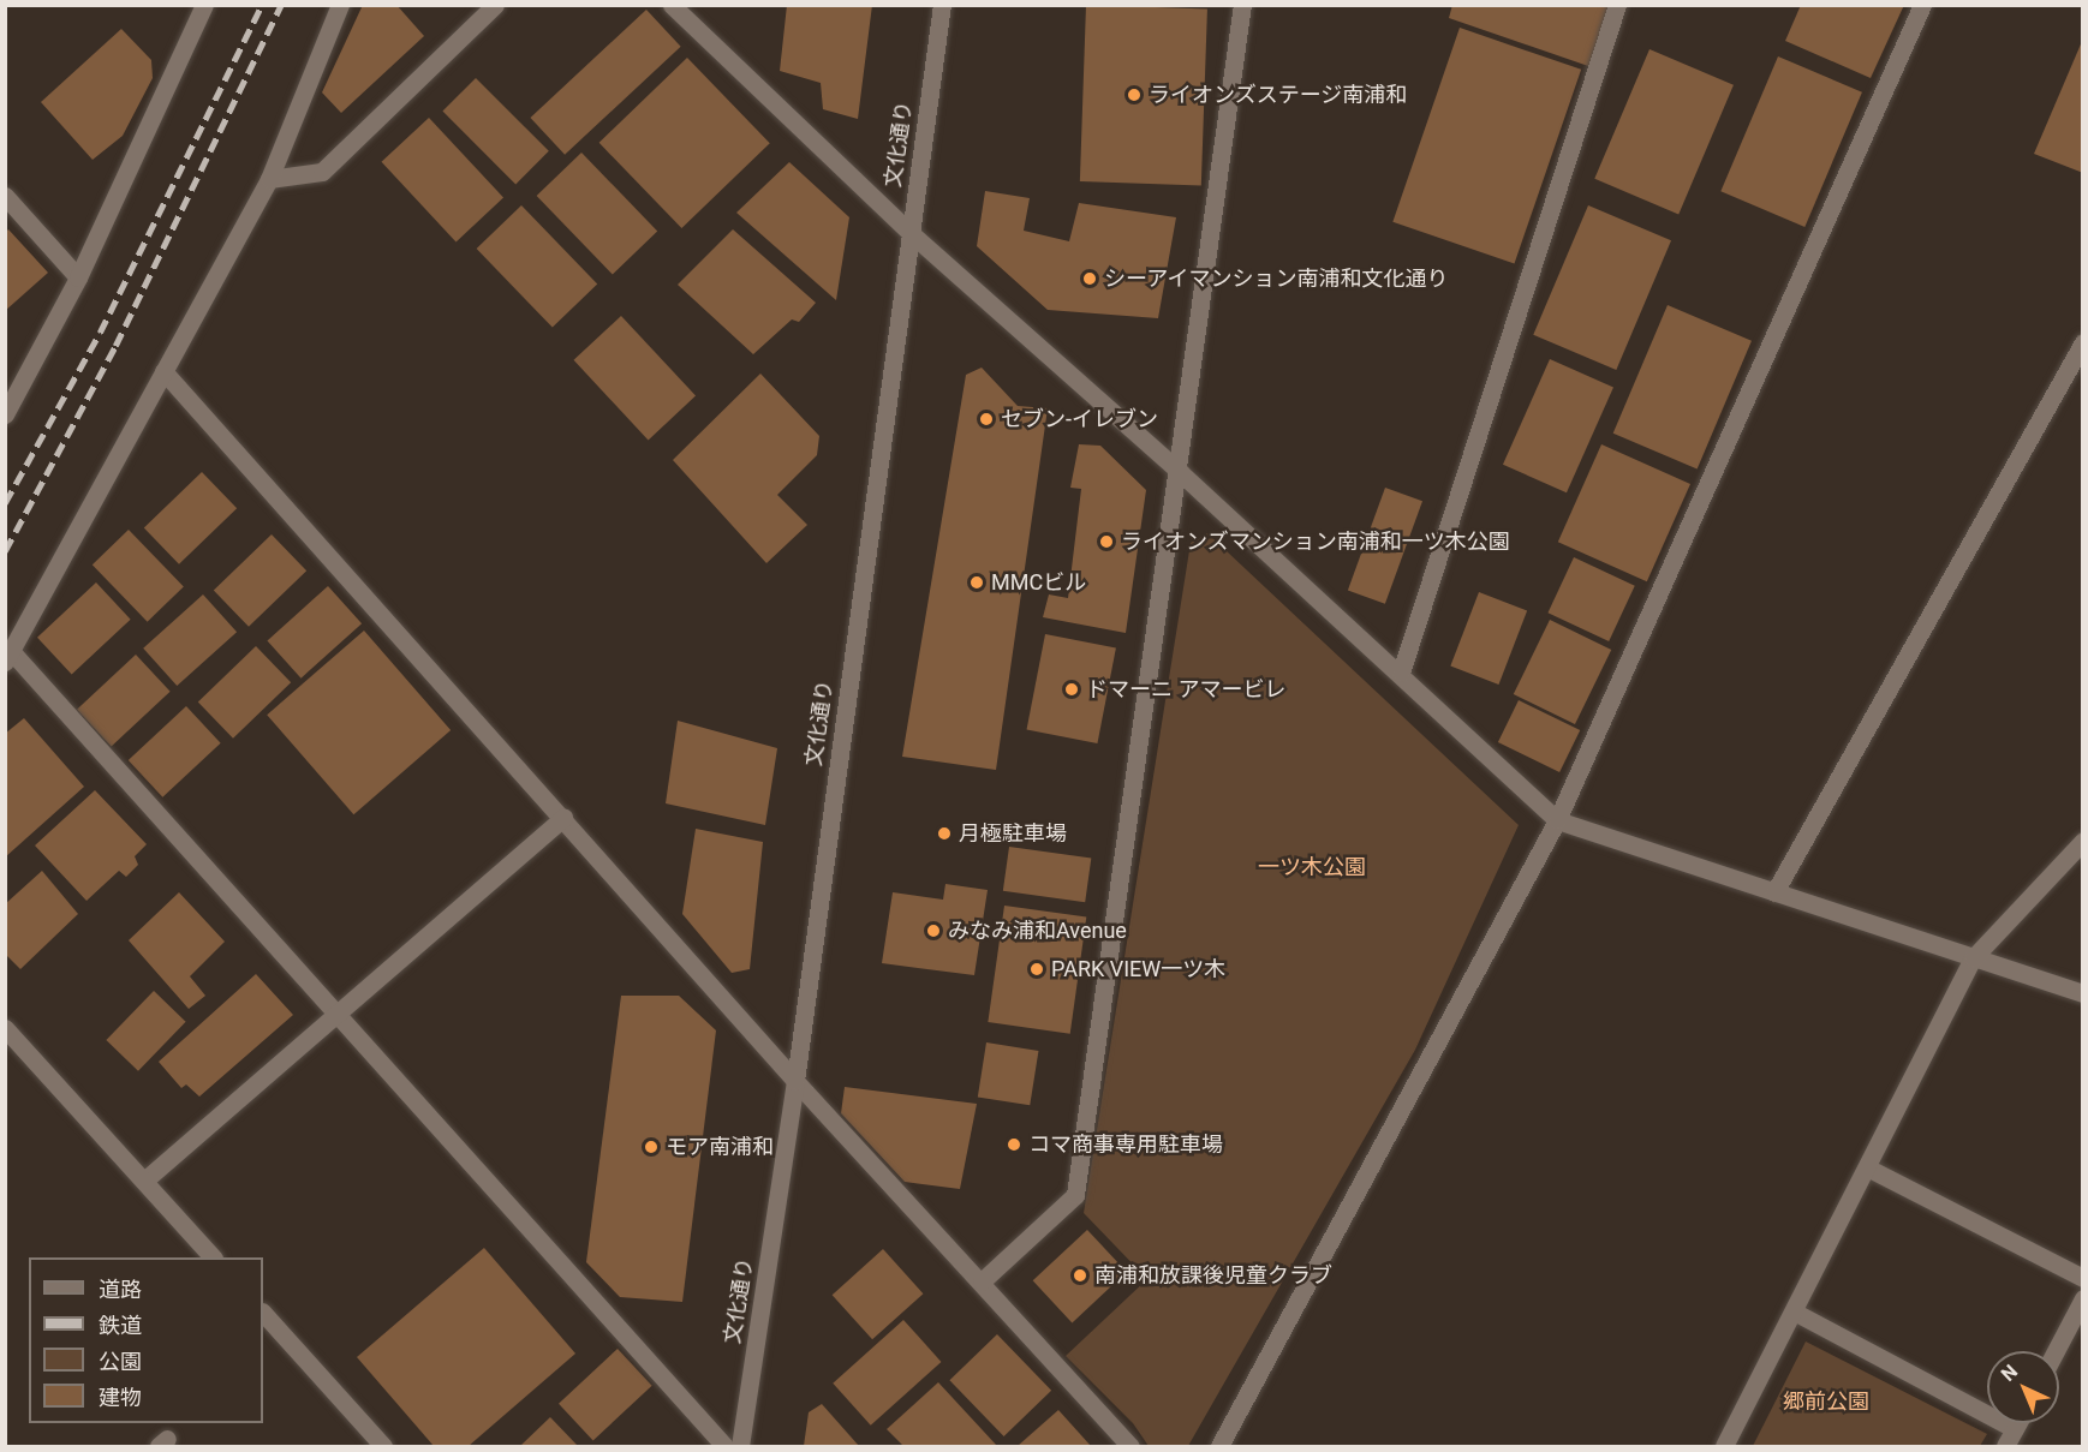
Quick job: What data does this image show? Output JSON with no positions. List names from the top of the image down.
{
  "streets": {
    "street": ["文化通り"]
  },
  "parks": ["一ツ木公園", "郷前公園"],
  "places": [
    "ライオンズステージ南浦和",
    "シーアイマンション南浦和文化通り",
    "セブン-イレブン",
    "ライオンズマンション南浦和一ツ木公園",
    "MMCビル",
    "ドマーニ アマービレ",
    "月極駐車場",
    "みなみ浦和Avenue",
    "PARK VIEW一ツ木",
    "コマ商事専用駐車場",
    "モア南浦和",
    "南浦和放課後児童クラブ"
  ],
  "legend": [
    "道路",
    "鉄道",
    "公園",
    "建物"
  ],
  "north": "top left"
}
